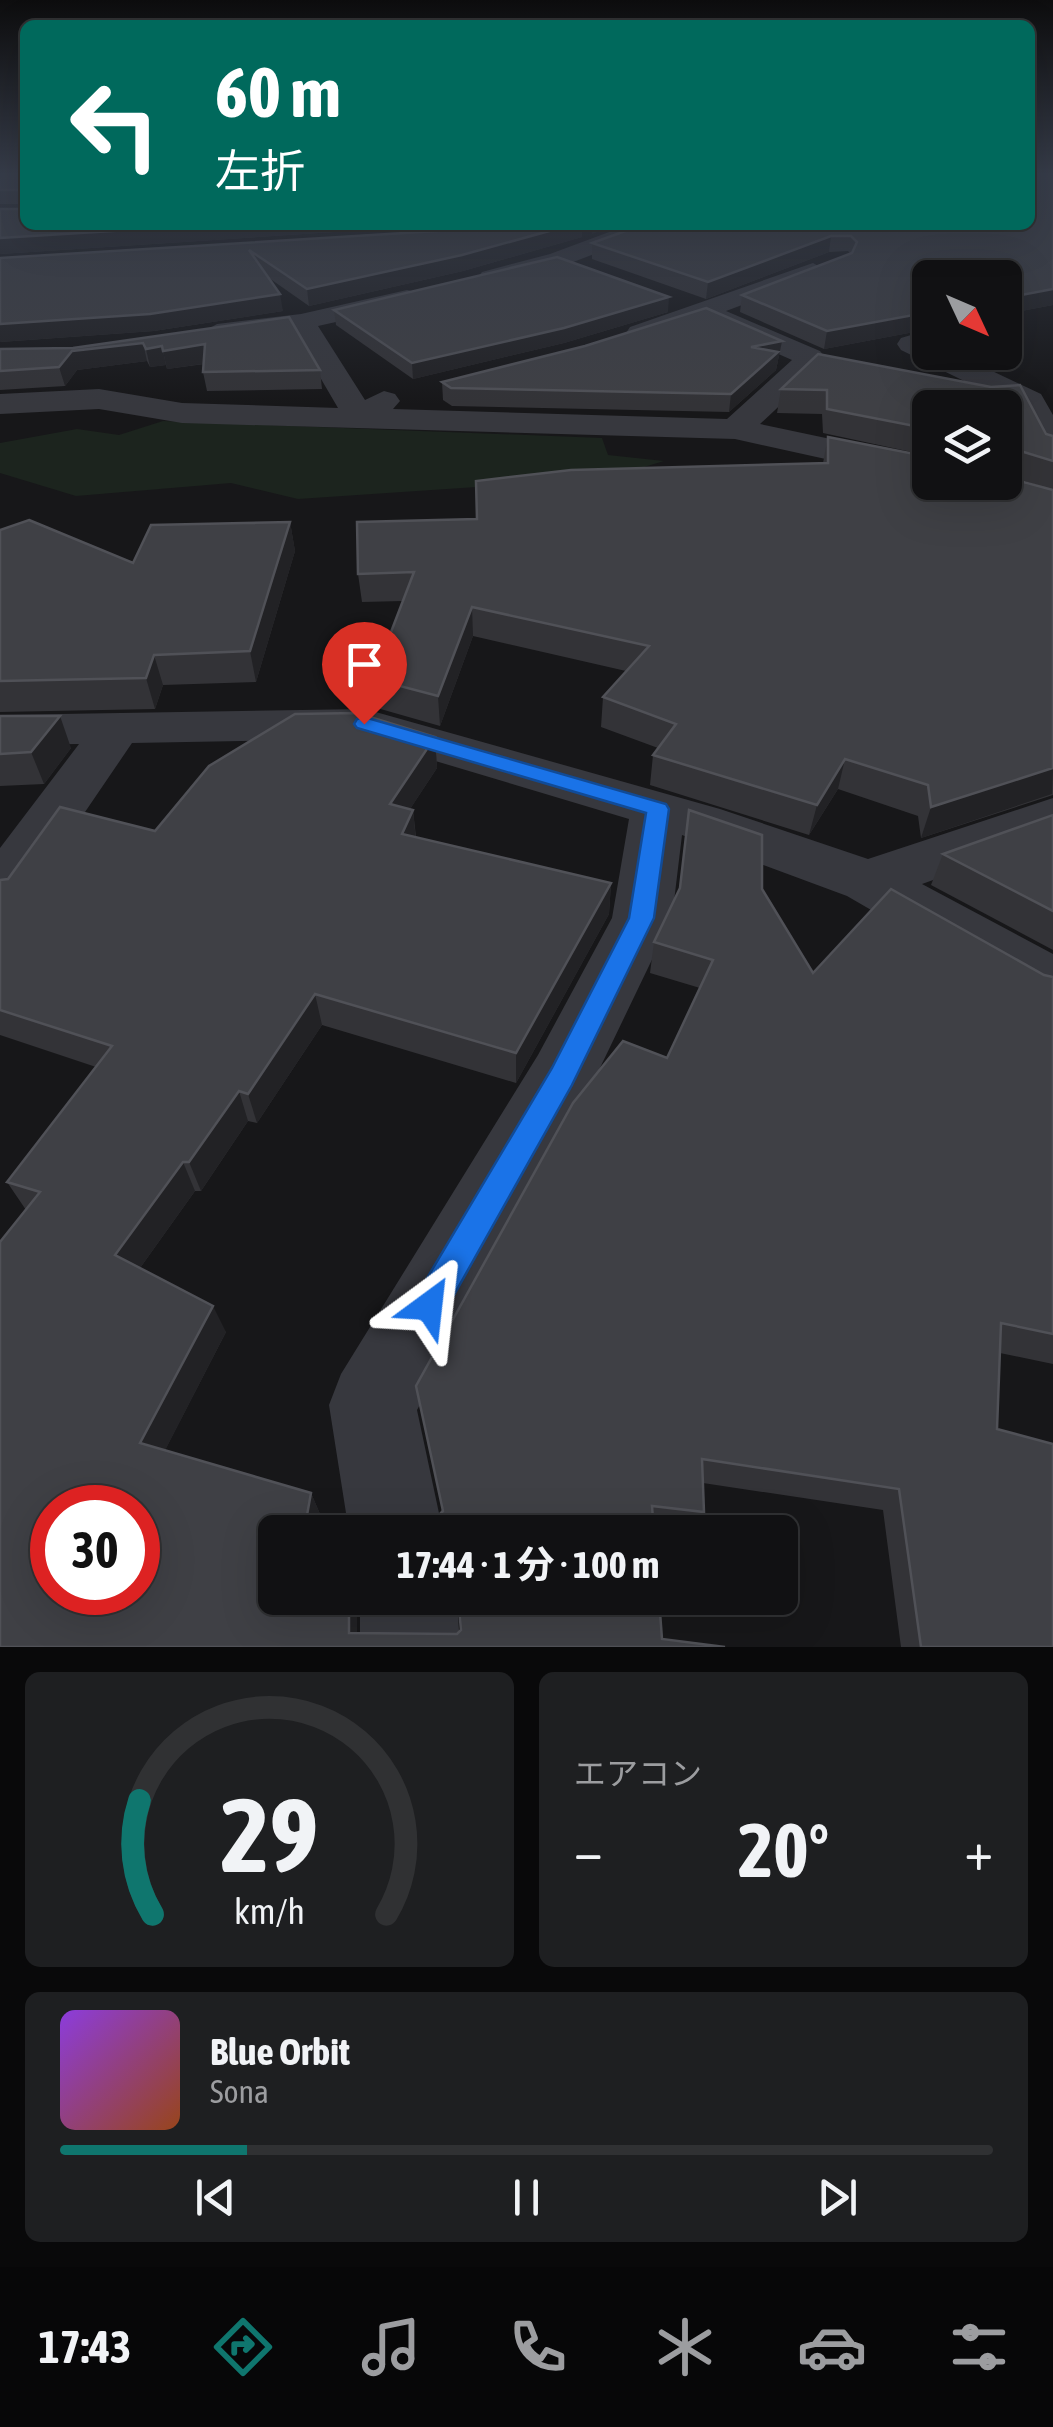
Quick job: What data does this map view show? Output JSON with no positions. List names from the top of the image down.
{
  "north": "bottom right",
  "page": {
    "turn": ["60 m", "左折"],
    "limit": "30",
    "trip": "17:44 · 1 分 · 100 m",
    "tile": "エアコン",
    "heat": ["−", "20°", "+"],
    "song": ["Blue Orbit", "Sona"],
    "tabs": "17:43",
    "gauge": ["29", "km/h"]
  }
}
